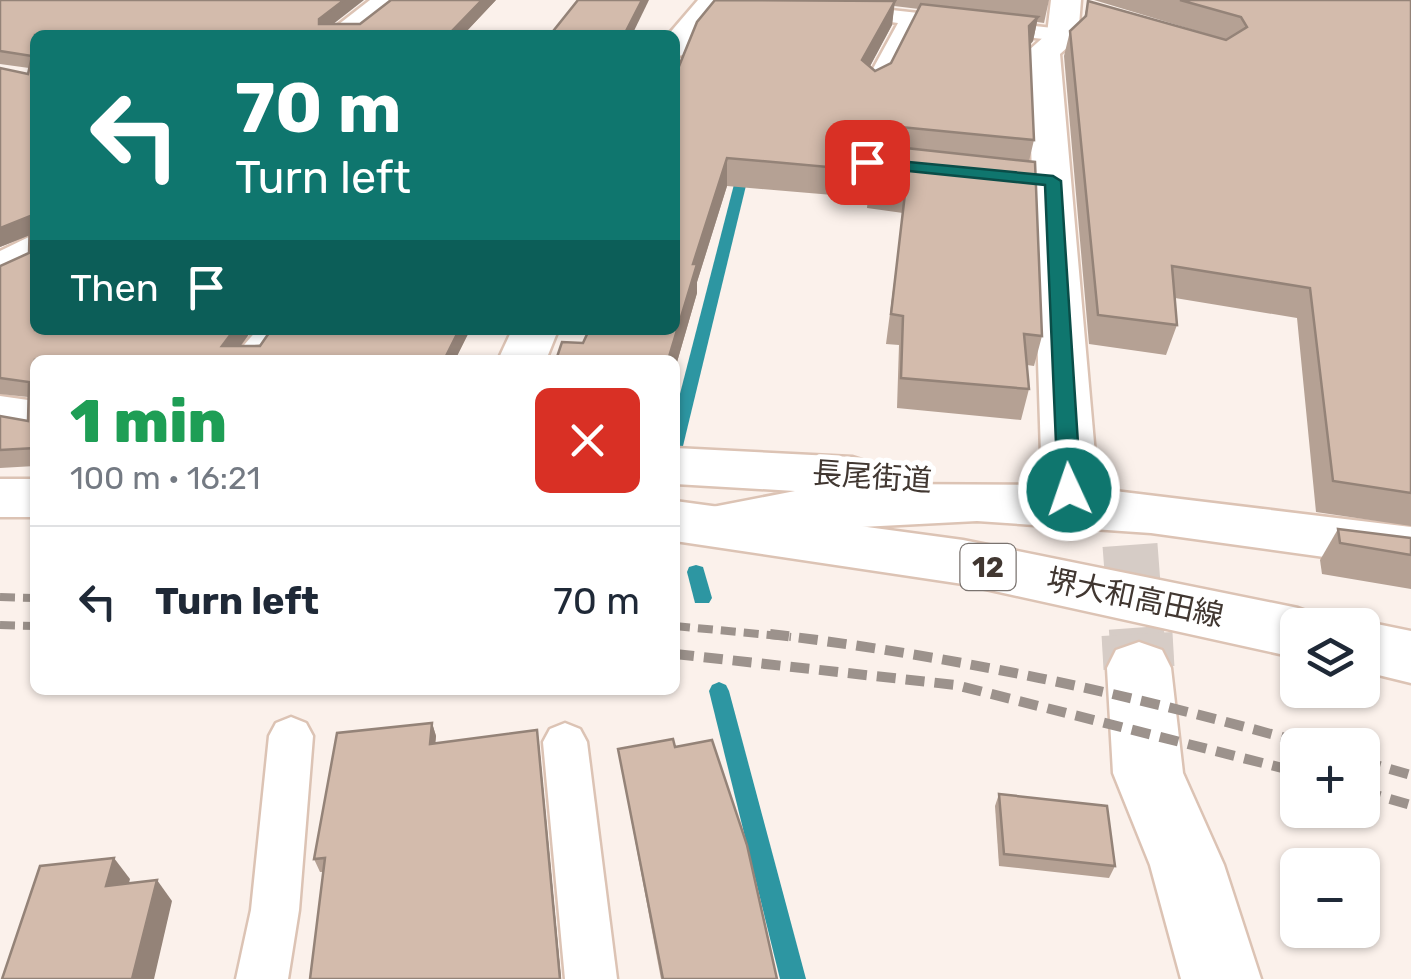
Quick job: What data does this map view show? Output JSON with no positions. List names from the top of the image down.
{
  "streets": {
    "street": ["長尾街道", "12", "堺大和高田線"]
  },
  "page": {
    "turn": ["70 m", "Turn left"],
    "then": "Then",
    "heading": ["1 min", "100 m · 16:21"],
    "list": [
      {
        "name": "Turn left",
        "value": "70 m"
      }
    ],
    "map_buttons": ["+", "−"]
  }
}
